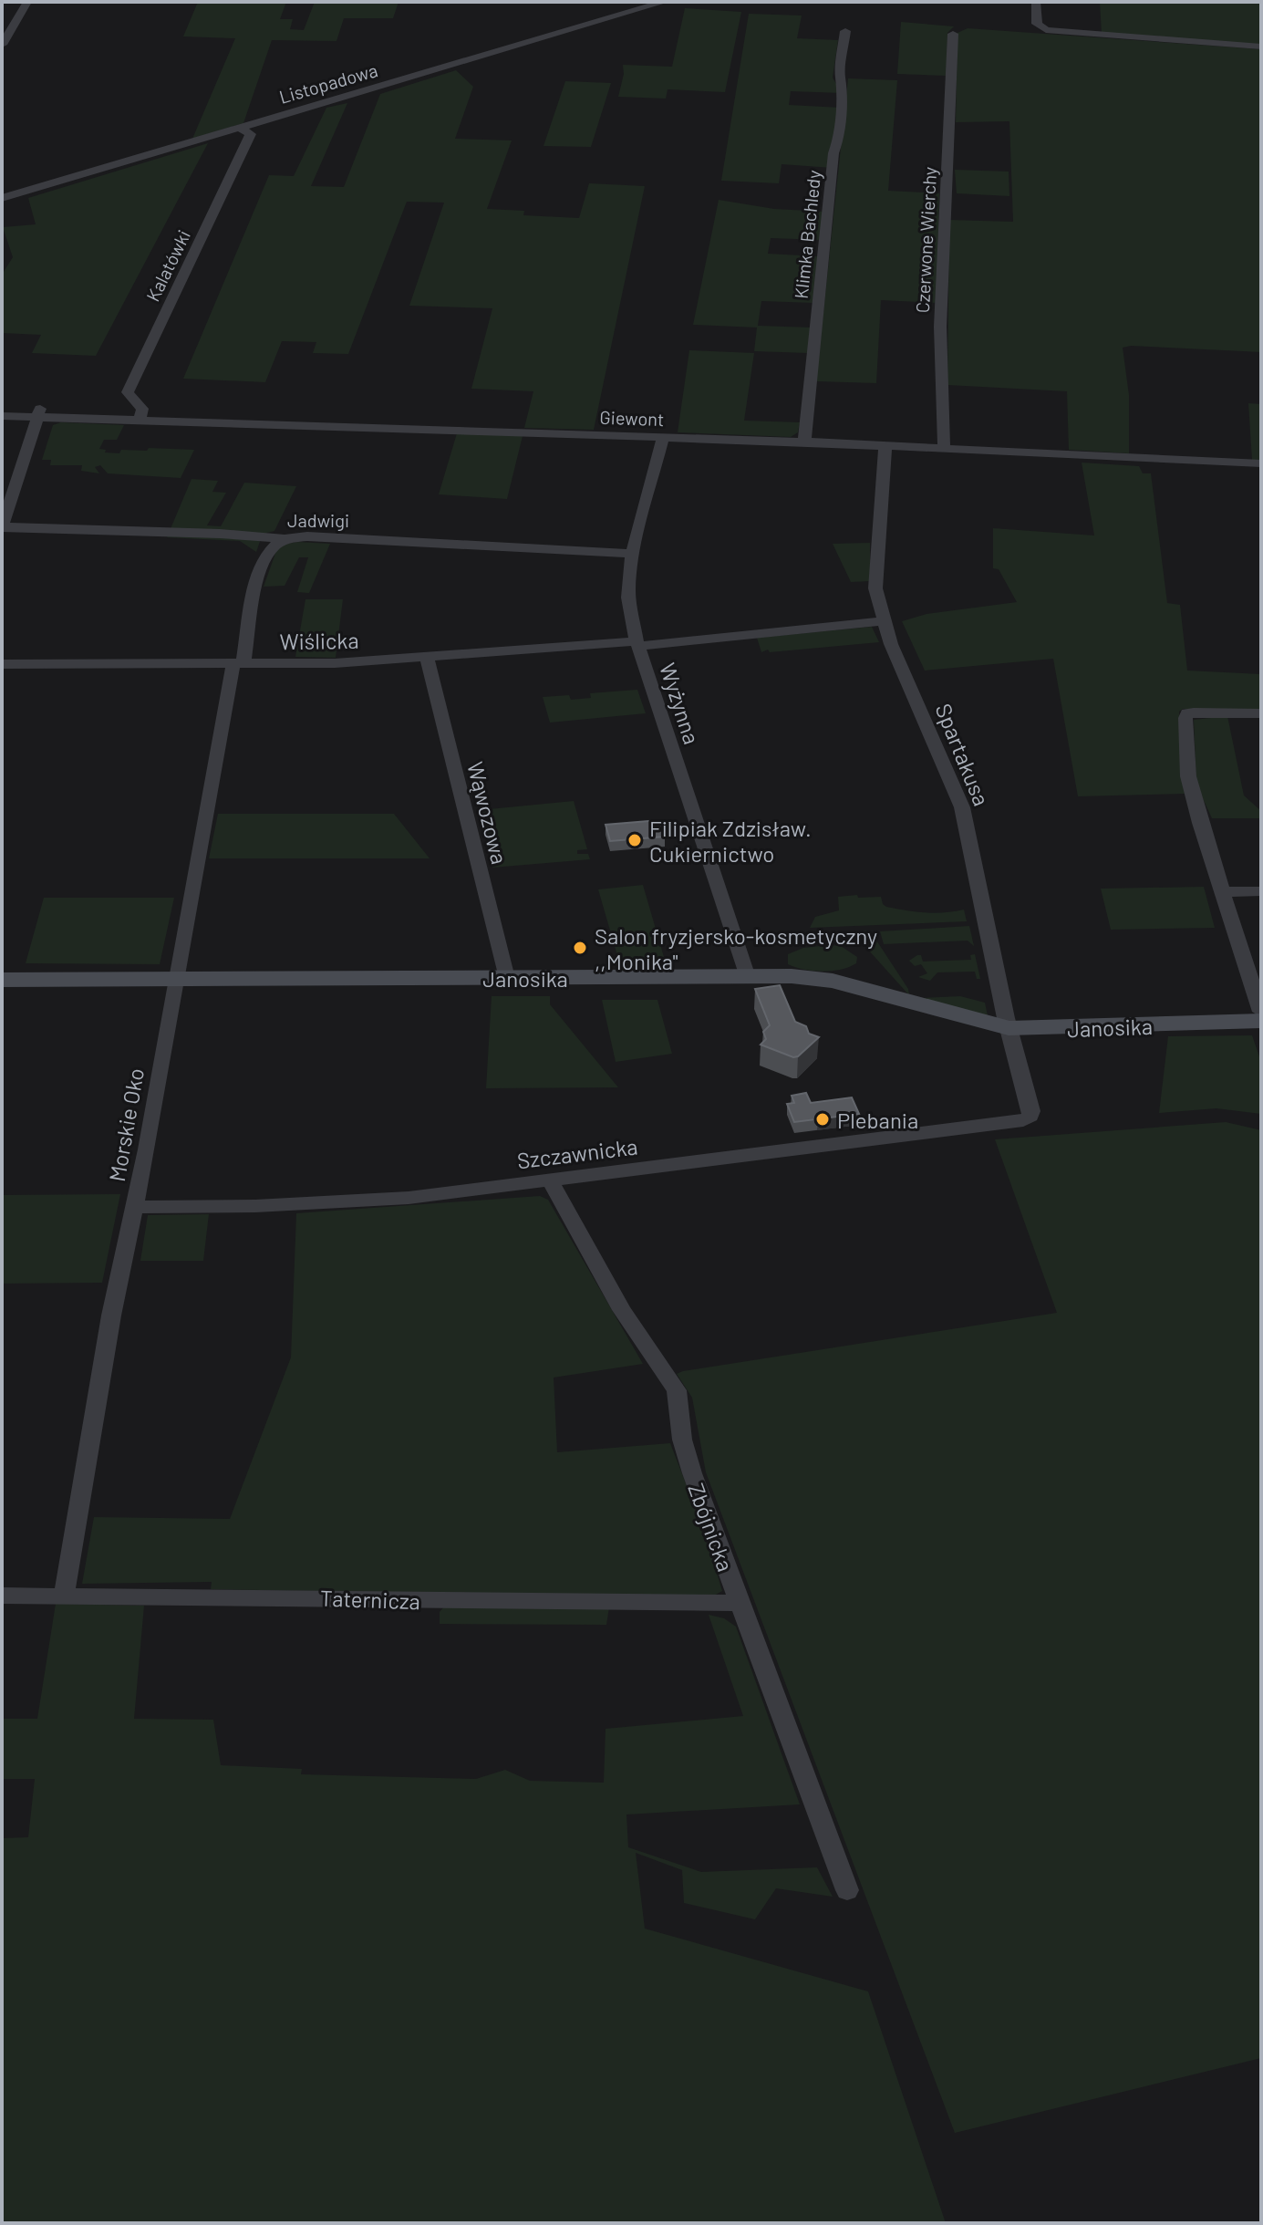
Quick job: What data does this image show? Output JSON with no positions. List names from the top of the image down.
{
  "streets": {
    "street": [
      "Listopadowa",
      "Klimka Bachledy",
      "Czerwone Wierchy",
      "Kalatówki",
      "Giewont",
      "Jadwigi",
      "Wiślicka",
      "Wyżynna",
      "Spartakusa",
      "Wąwozowa",
      "Janosika",
      "Morskie Oko",
      "Szczawnicka",
      "Zbójnicka",
      "Taternicza"
    ]
  },
  "crossings": [
    ["Listopadowa", "Kalatówki"],
    ["Klimka Bachledy", "Giewont"],
    ["Czerwone Wierchy", "Giewont"],
    ["Kalatówki", "Giewont"],
    ["Giewont", "Wyżynna"],
    ["Giewont", "Spartakusa"],
    ["Jadwigi", "Wyżynna"],
    ["Jadwigi", "Morskie Oko"],
    ["Wiślicka", "Wyżynna"],
    ["Wiślicka", "Spartakusa"],
    ["Wiślicka", "Wąwozowa"],
    ["Wiślicka", "Morskie Oko"],
    ["Wyżynna", "Janosika"],
    ["Spartakusa", "Janosika"],
    ["Spartakusa", "Szczawnicka"],
    ["Wąwozowa", "Janosika"],
    ["Janosika", "Morskie Oko"],
    ["Morskie Oko", "Szczawnicka"],
    ["Morskie Oko", "Taternicza"],
    ["Szczawnicka", "Zbójnicka"],
    ["Zbójnicka", "Taternicza"]
  ],
  "places": ["Filipiak Zdzisław. Cukiernictwo", "Salon fryzjersko-kosmetyczny ,,Monika''", "Plebania"]
}
